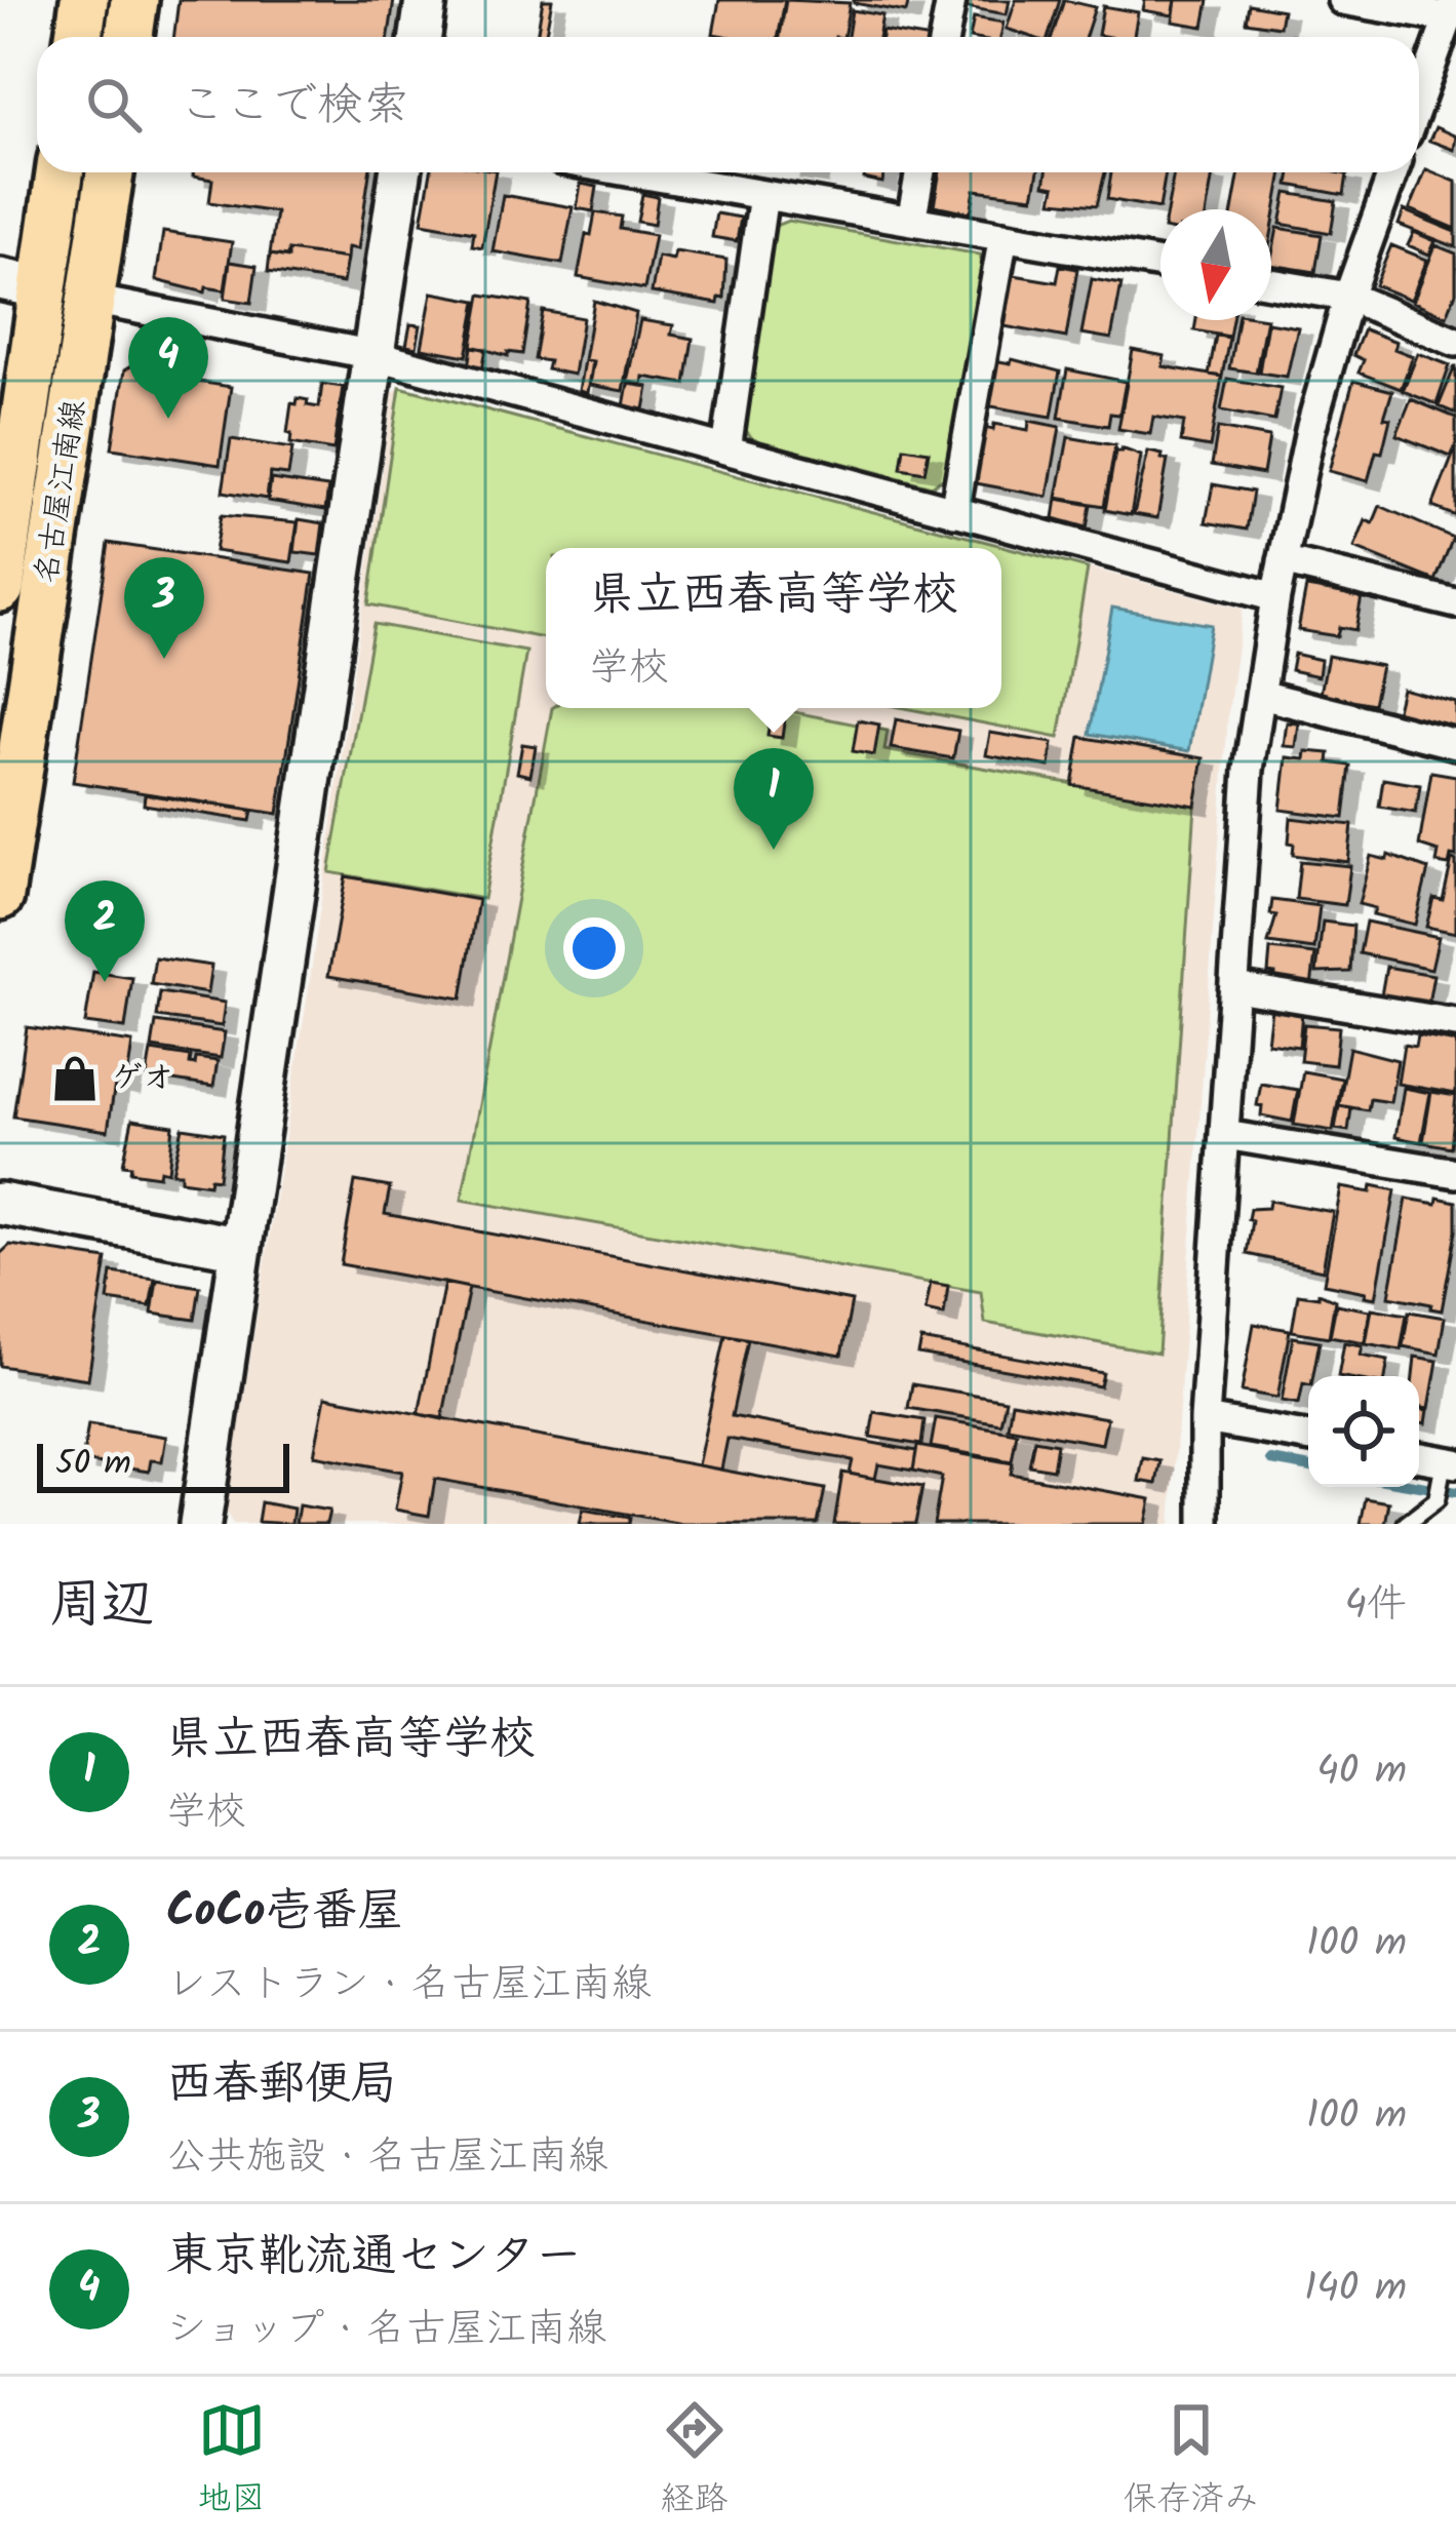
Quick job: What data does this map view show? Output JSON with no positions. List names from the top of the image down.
{
  "streets": {
    "main road": ["名古屋江南線"]
  },
  "places": {
    "shop": ["ゲオ"]
  },
  "scale_bar": "50 m",
  "north": "bottom",
  "page": {
    "search": "ここで検索",
    "pins": [
      "4",
      "3",
      "1",
      "2"
    ],
    "popup": ["県立西春高等学校", "学校"],
    "scale": "50 m",
    "heading": ["周辺", "4件"],
    "list": [
      {
        "mark": "1",
        "name": "県立西春高等学校",
        "note": "学校",
        "value": "40 m"
      },
      {
        "mark": "2",
        "name": "CoCo壱番屋",
        "note": "レストラン · 名古屋江南線",
        "value": "100 m"
      },
      {
        "mark": "3",
        "name": "西春郵便局",
        "note": "公共施設 · 名古屋江南線",
        "value": "100 m"
      },
      {
        "mark": "4",
        "name": "東京靴流通センター",
        "note": "ショップ · 名古屋江南線",
        "value": "140 m"
      }
    ],
    "nav": ["地図", "経路", "保存済み"]
  }
}
